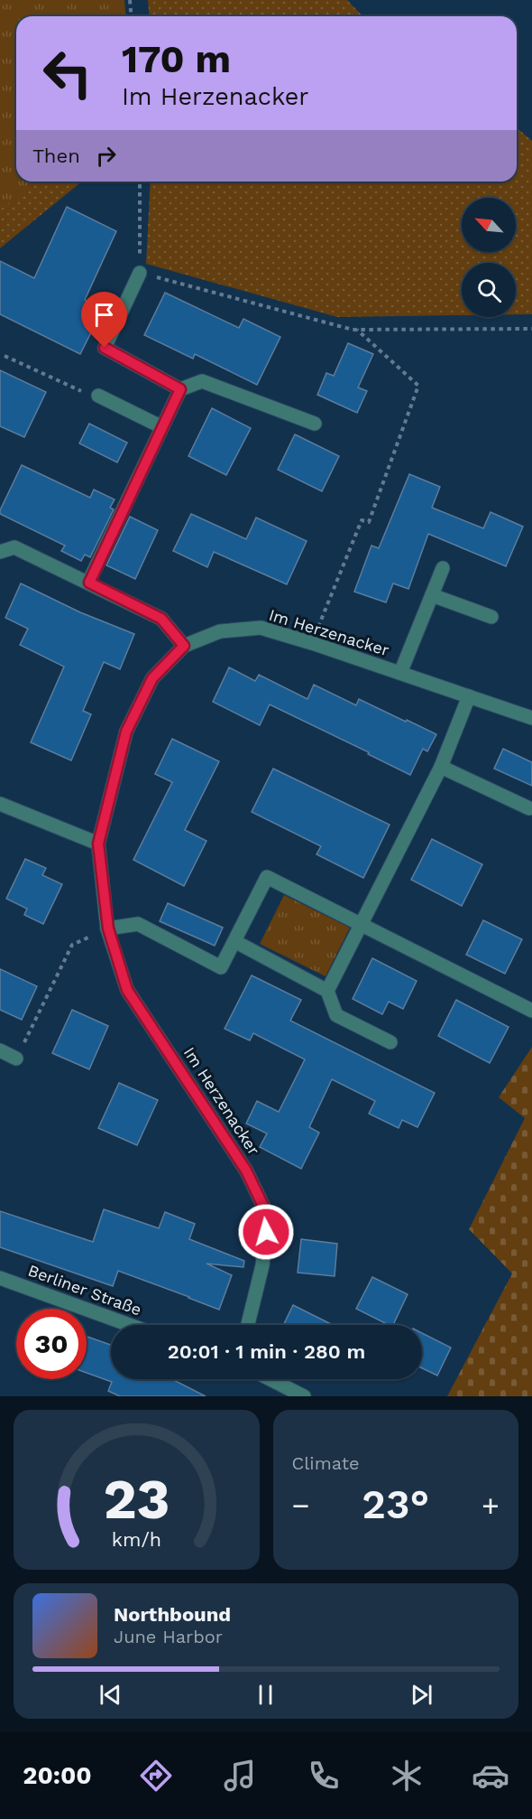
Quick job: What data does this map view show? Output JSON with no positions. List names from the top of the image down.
{
  "streets": {
    "street": ["Im Herzenacker", "Berliner Straße"]
  },
  "north": "top left",
  "page": {
    "turn": ["170 m", "Im Herzenacker"],
    "then": "Then",
    "limit": "30",
    "trip": "20:01 · 1 min · 280 m",
    "tile": "Climate",
    "heat": ["−", "23°", "+"],
    "song": ["Northbound", "June Harbor"],
    "tabs": "20:00",
    "gauge": ["23", "km/h"]
  }
}
